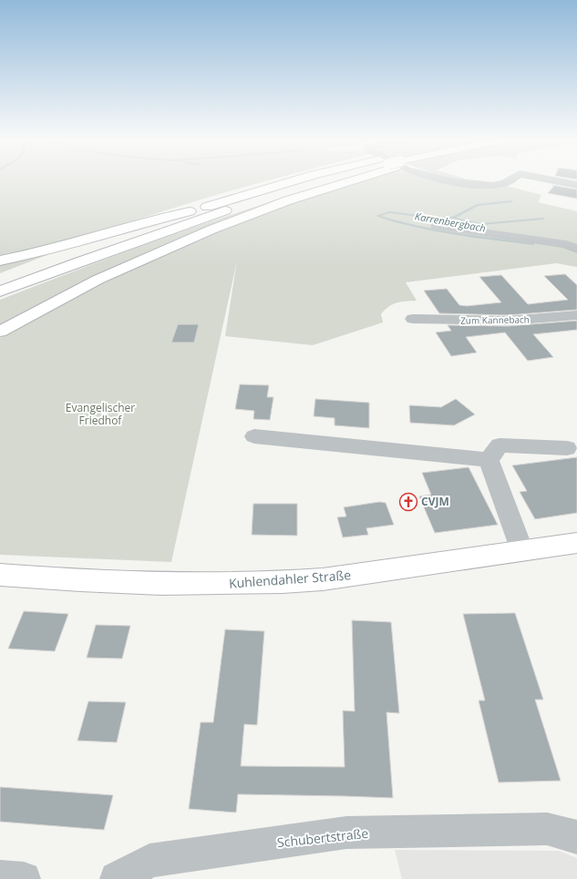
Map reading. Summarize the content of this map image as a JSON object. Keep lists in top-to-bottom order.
{
  "streets": {
    "main road": ["Kuhlendahler Straße"],
    "street": ["Zum Kannebach", "Schubertstraße"]
  },
  "water": ["Karrenbergbach"],
  "parks": ["Evangelischer Friedhof"],
  "places": {
    "church": ["CVJM"]
  }
}
